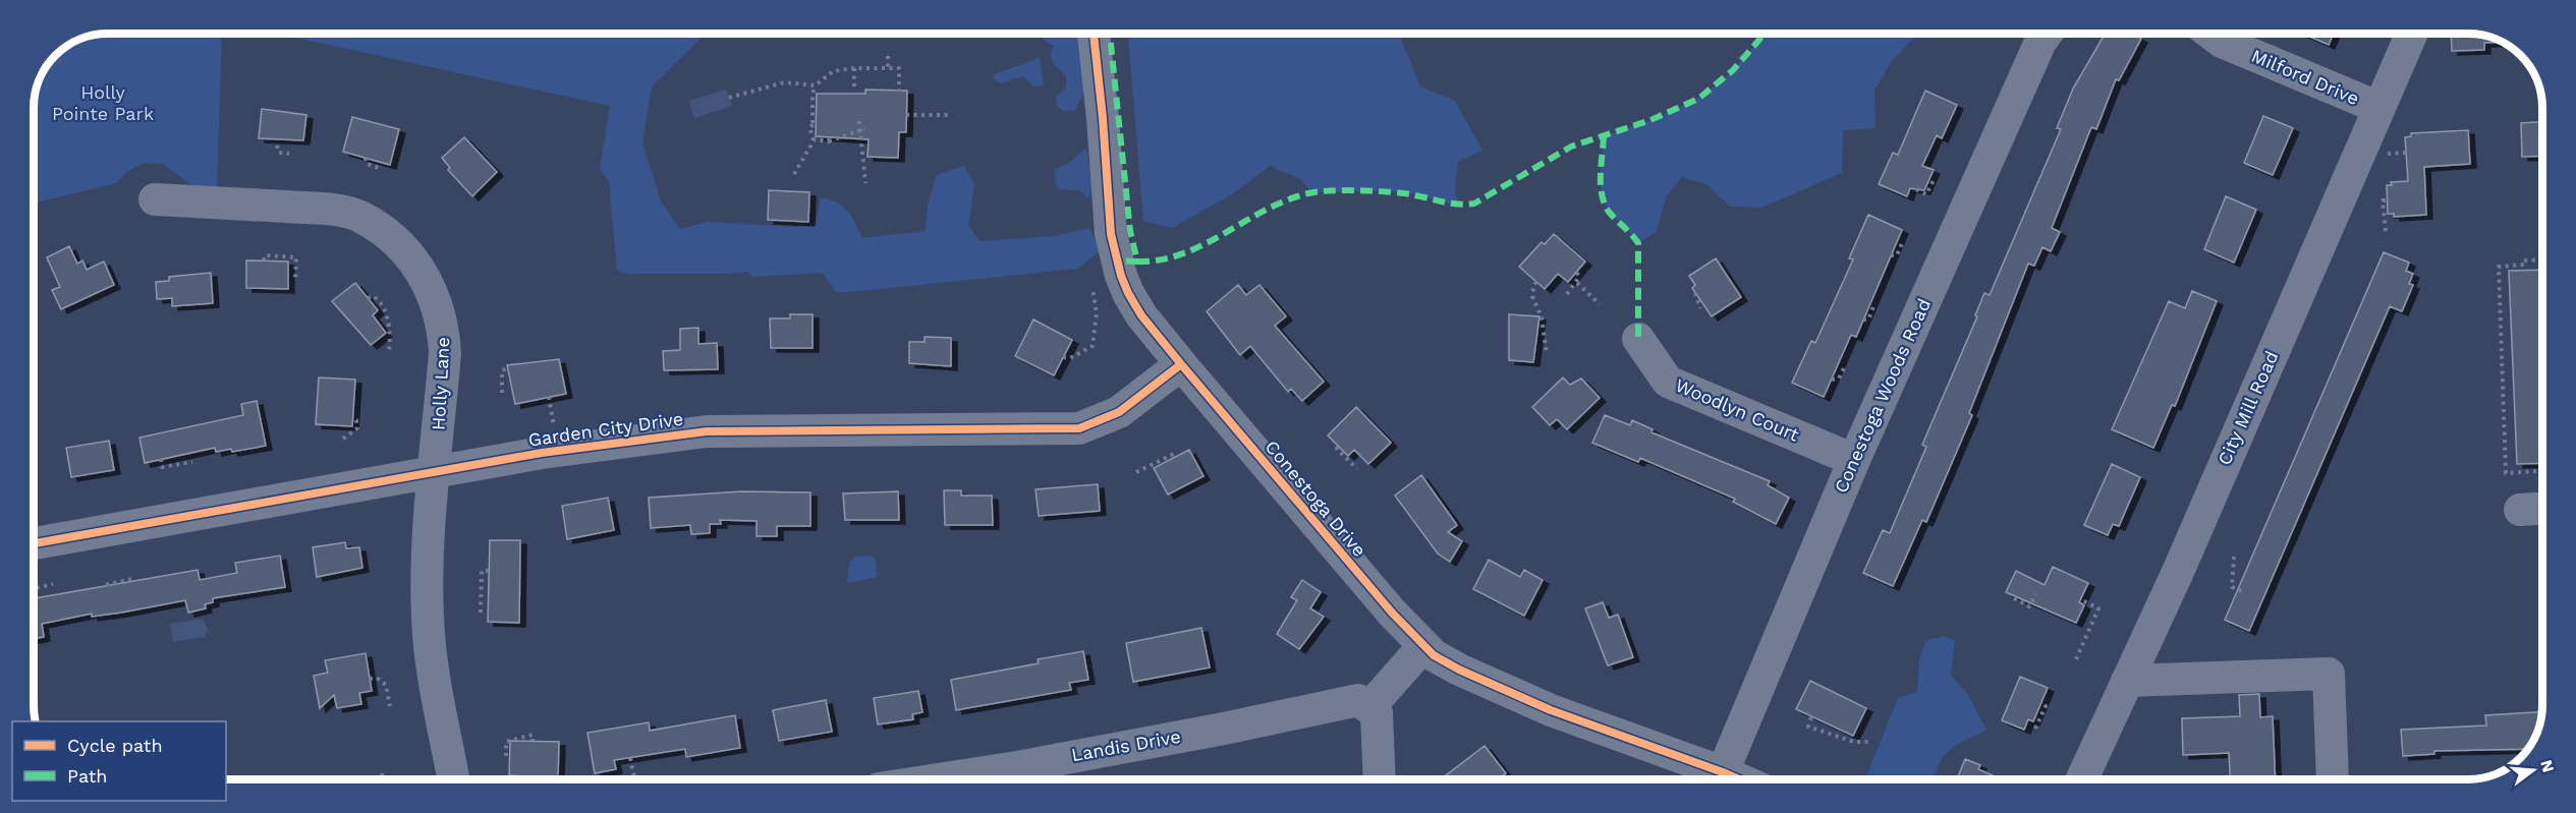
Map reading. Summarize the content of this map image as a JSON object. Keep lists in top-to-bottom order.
{
  "streets": {
    "street": [
      "Milford Drive",
      "Holly Lane",
      "Conestoga Woods Road",
      "City Mill Road",
      "Woodlyn Court",
      "Garden City Drive",
      "Conestoga Drive",
      "Landis Drive"
    ]
  },
  "crossings": [
    ["Milford Drive", "City Mill Road"],
    ["Holly Lane", "Garden City Drive"],
    ["Conestoga Woods Road", "Woodlyn Court"],
    ["Garden City Drive", "Conestoga Drive"]
  ],
  "parks": ["Holly Pointe Park"],
  "legend": ["Cycle path", "Path"],
  "north": "right"
}
